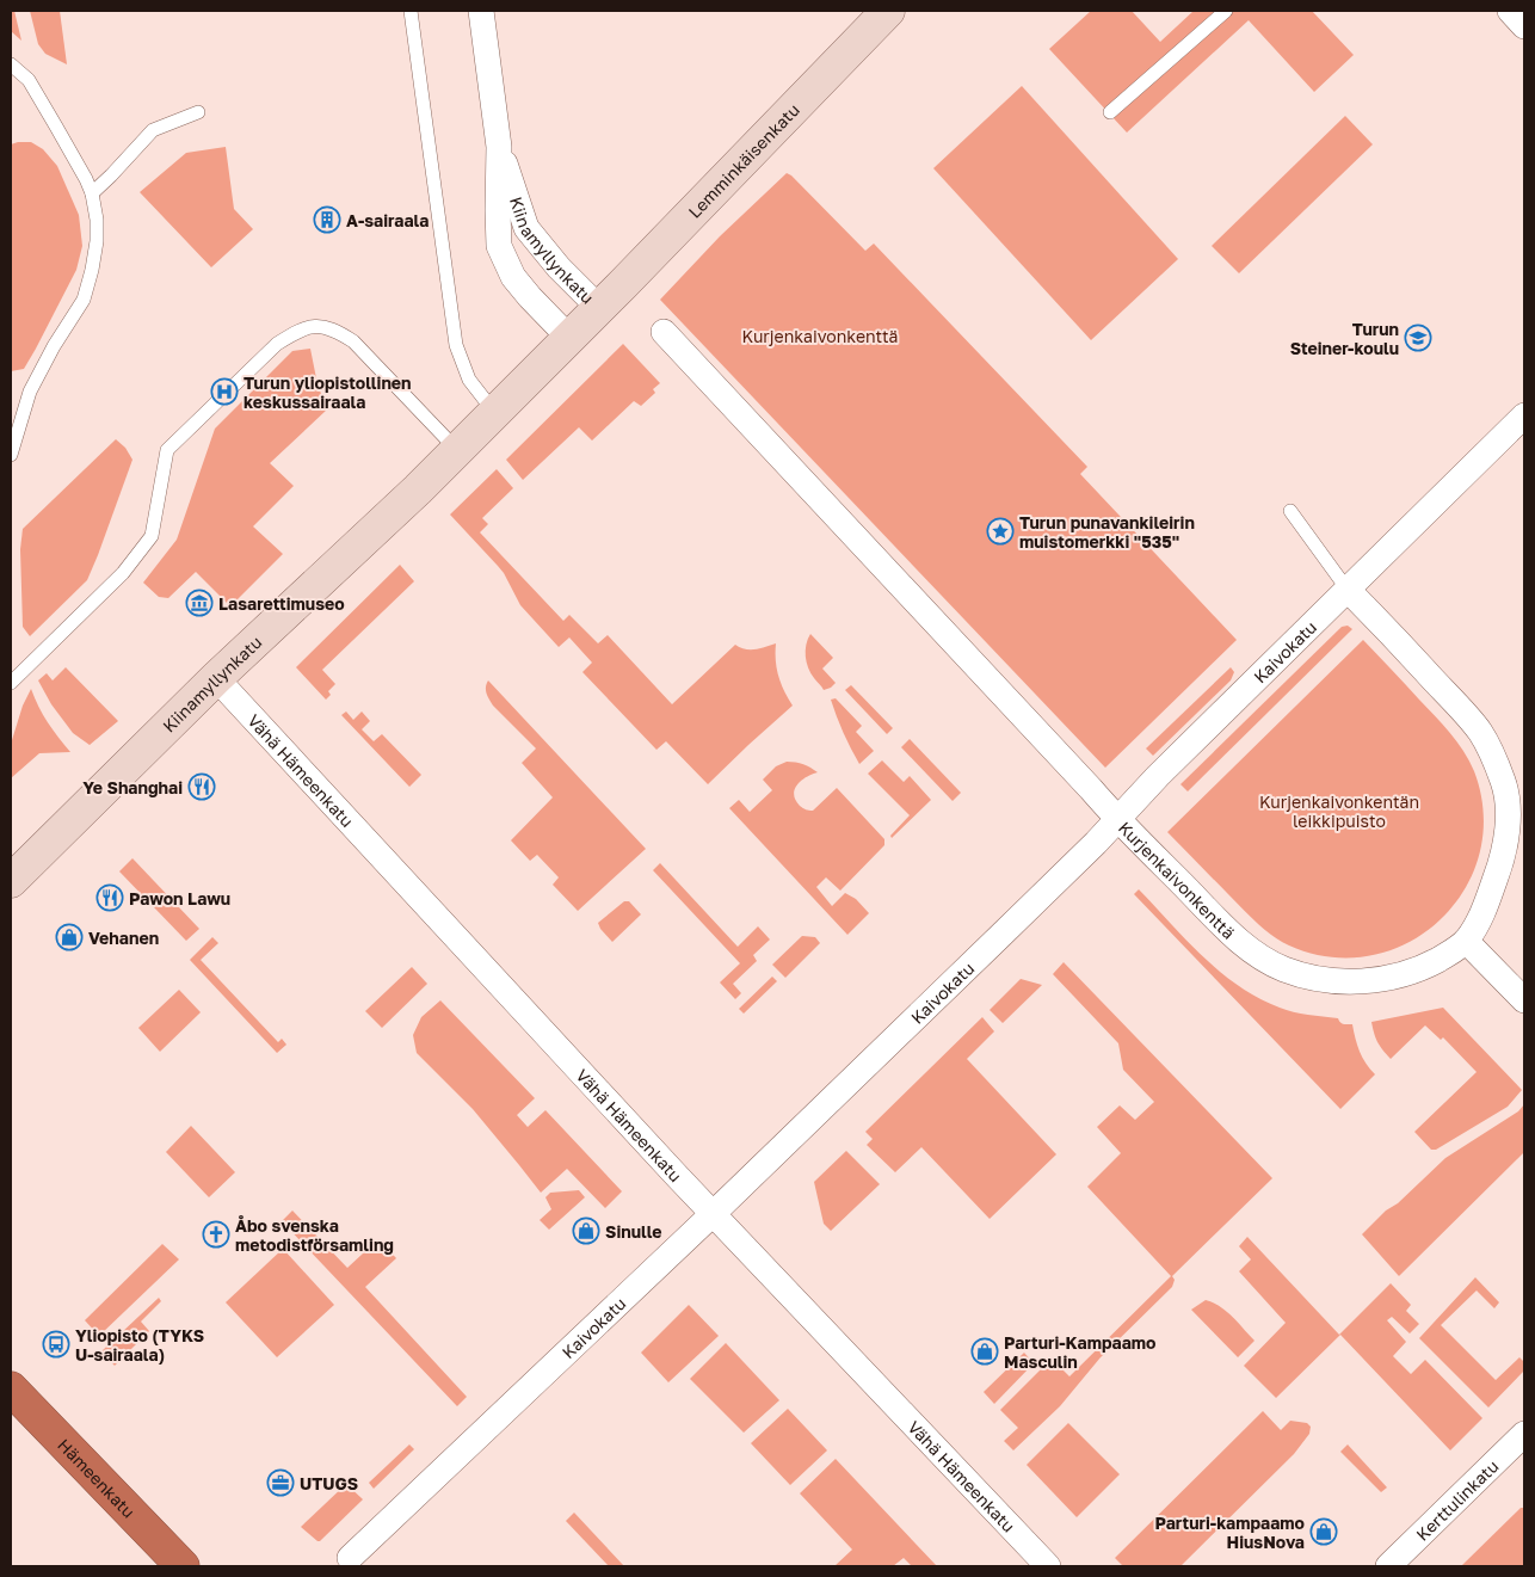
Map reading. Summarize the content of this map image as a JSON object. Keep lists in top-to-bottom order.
{
  "streets": {
    "highway": ["Hämeenkatu"],
    "street": [
      "Lemminkäisenkatu",
      "Kiinamyllynkatu",
      "Kaivokatu",
      "Vähä Hämeenkatu",
      "Kurjenkaivonkenttä",
      "Kerttulinkatu"
    ]
  },
  "crossings": [
    ["Lemminkäisenkatu", "Kiinamyllynkatu"],
    ["Kiinamyllynkatu", "Vähä Hämeenkatu"],
    ["Kaivokatu", "Vähä Hämeenkatu"],
    ["Kaivokatu", "Kurjenkaivonkenttä"]
  ],
  "parks": ["Kurjenkaivonkenttä", "Kurjenkaivonkentän leikkipuisto"],
  "places": {
    "building": ["A-sairaala"],
    "school or university": ["Turun Steiner-koulu"],
    "hospital": ["Turun yliopistollinen keskussairaala"],
    "place": ["Turun punavankileirin muistomerkki \"535\""],
    "museum": ["Lasarettimuseo"],
    "restaurant": ["Ye Shanghai", "Pawon Lawu"],
    "shop": [
      "Vehanen",
      "Sinulle",
      "Parturi-Kampaamo Masculin",
      "Parturi-kampaamo HiusNova"
    ],
    "church": ["Åbo svenska metodistförsamling"],
    "bus stop": ["Yliopisto (TYKS U-sairaala)"],
    "office": ["UTUGS"]
  }
}
